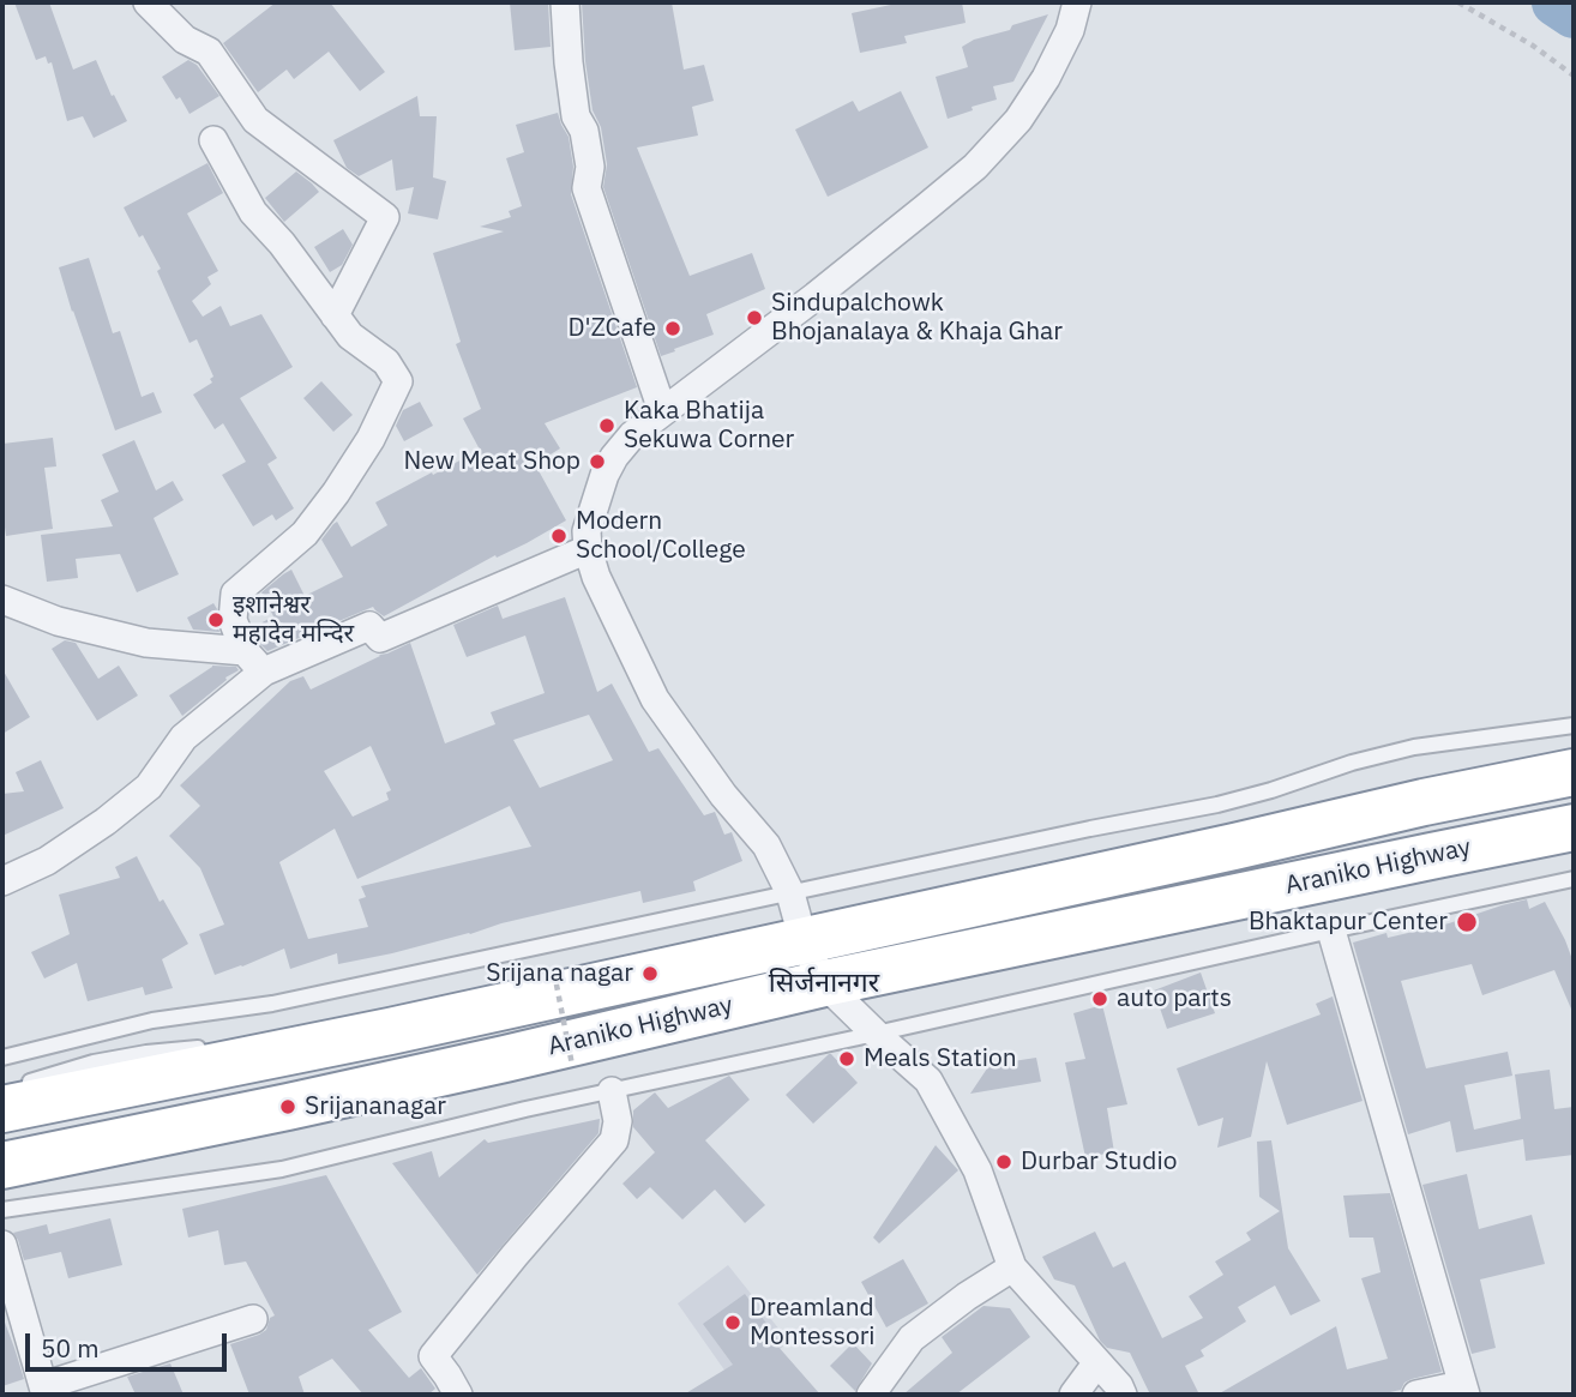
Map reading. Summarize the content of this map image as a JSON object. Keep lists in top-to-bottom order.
{
  "streets": {
    "highway": ["Araniko Highway"]
  },
  "districts": ["सिर्जनानगर"],
  "places": [
    "Sindupalchowk Bhojanalaya & Khaja Ghar",
    "D'ZCafe",
    "Kaka Bhatija Sekuwa Corner",
    "New Meat Shop",
    "Modern School/College",
    "इशानेश्वर महादेव मन्दिर",
    "Bhaktapur Center",
    "Srijana nagar",
    "auto parts",
    "Meals Station",
    "Srijananagar",
    "Durbar Studio",
    "Dreamland Montessori"
  ],
  "scale_bar": "50 m"
}
